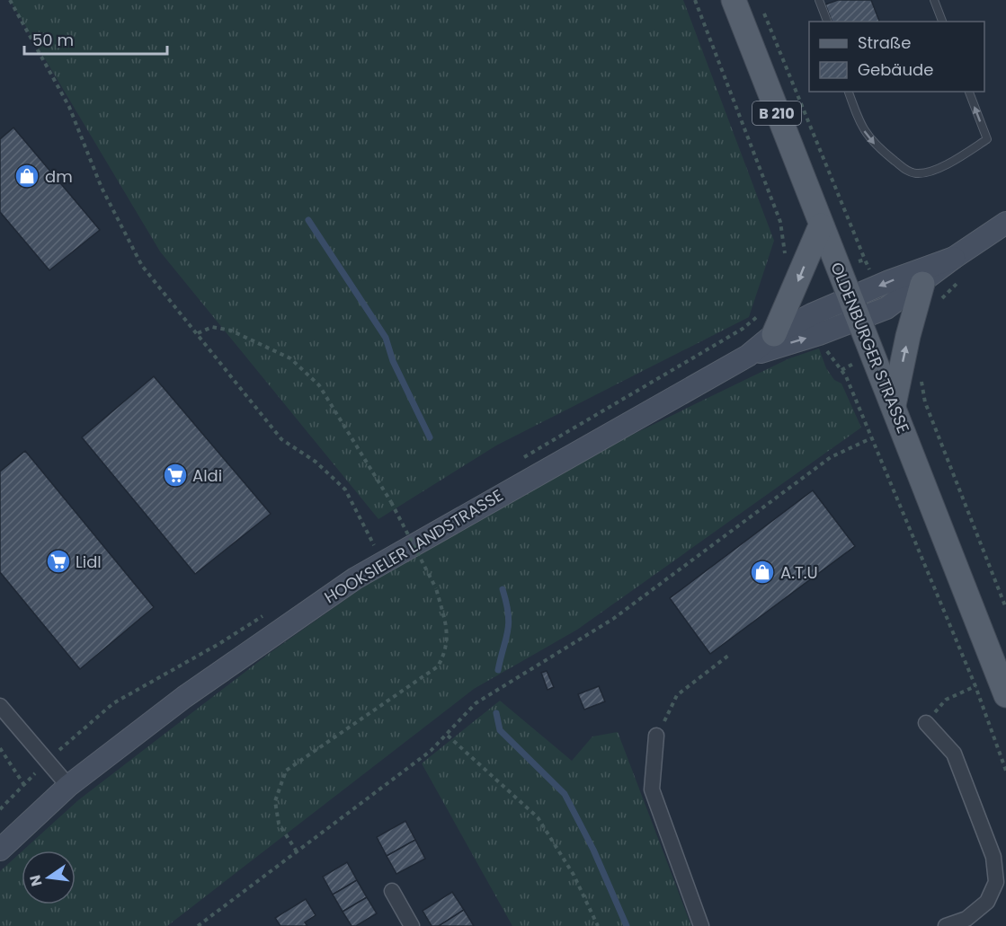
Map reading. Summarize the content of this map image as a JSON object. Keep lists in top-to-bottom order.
{
  "streets": {
    "main road": ["B 210", "OLDENBURGER STRASSE", "HOOKSIELER LANDSTRASSE"]
  },
  "crossings": [
    ["OLDENBURGER STRASSE", "HOOKSIELER LANDSTRASSE"]
  ],
  "places": {
    "shop": ["dm", "A.T.U"],
    "supermarket": ["Aldi", "Lidl"]
  },
  "legend": ["Straße", "Gebäude"],
  "scale_bar": "50 m",
  "north": "left"
}
